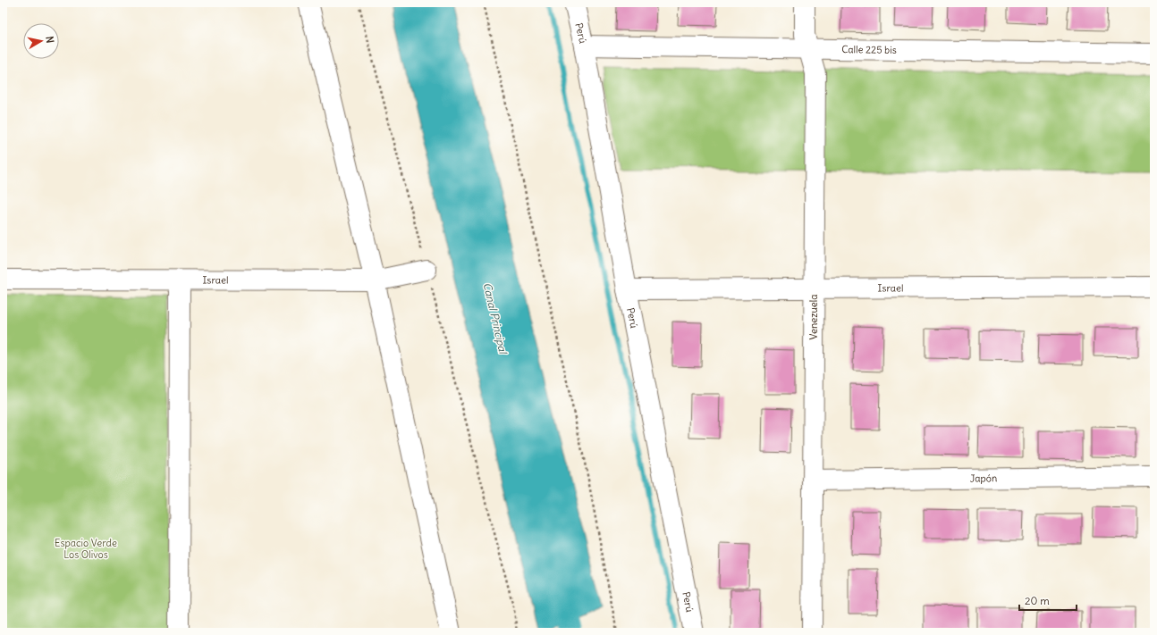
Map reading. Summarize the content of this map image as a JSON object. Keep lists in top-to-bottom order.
{
  "streets": {
    "street": [
      "Perú",
      "Calle 225 bis",
      "Israel",
      "Venezuela",
      "Japón"
    ]
  },
  "crossings": [
    ["Perú", "Calle 225 bis"],
    ["Perú", "Israel"],
    ["Calle 225 bis", "Venezuela"],
    ["Israel", "Venezuela"],
    ["Venezuela", "Japón"]
  ],
  "water": ["Canal Principal"],
  "parks": ["Espacio Verde Los Olivos"],
  "scale_bar": "20 m",
  "north": "right"
}
